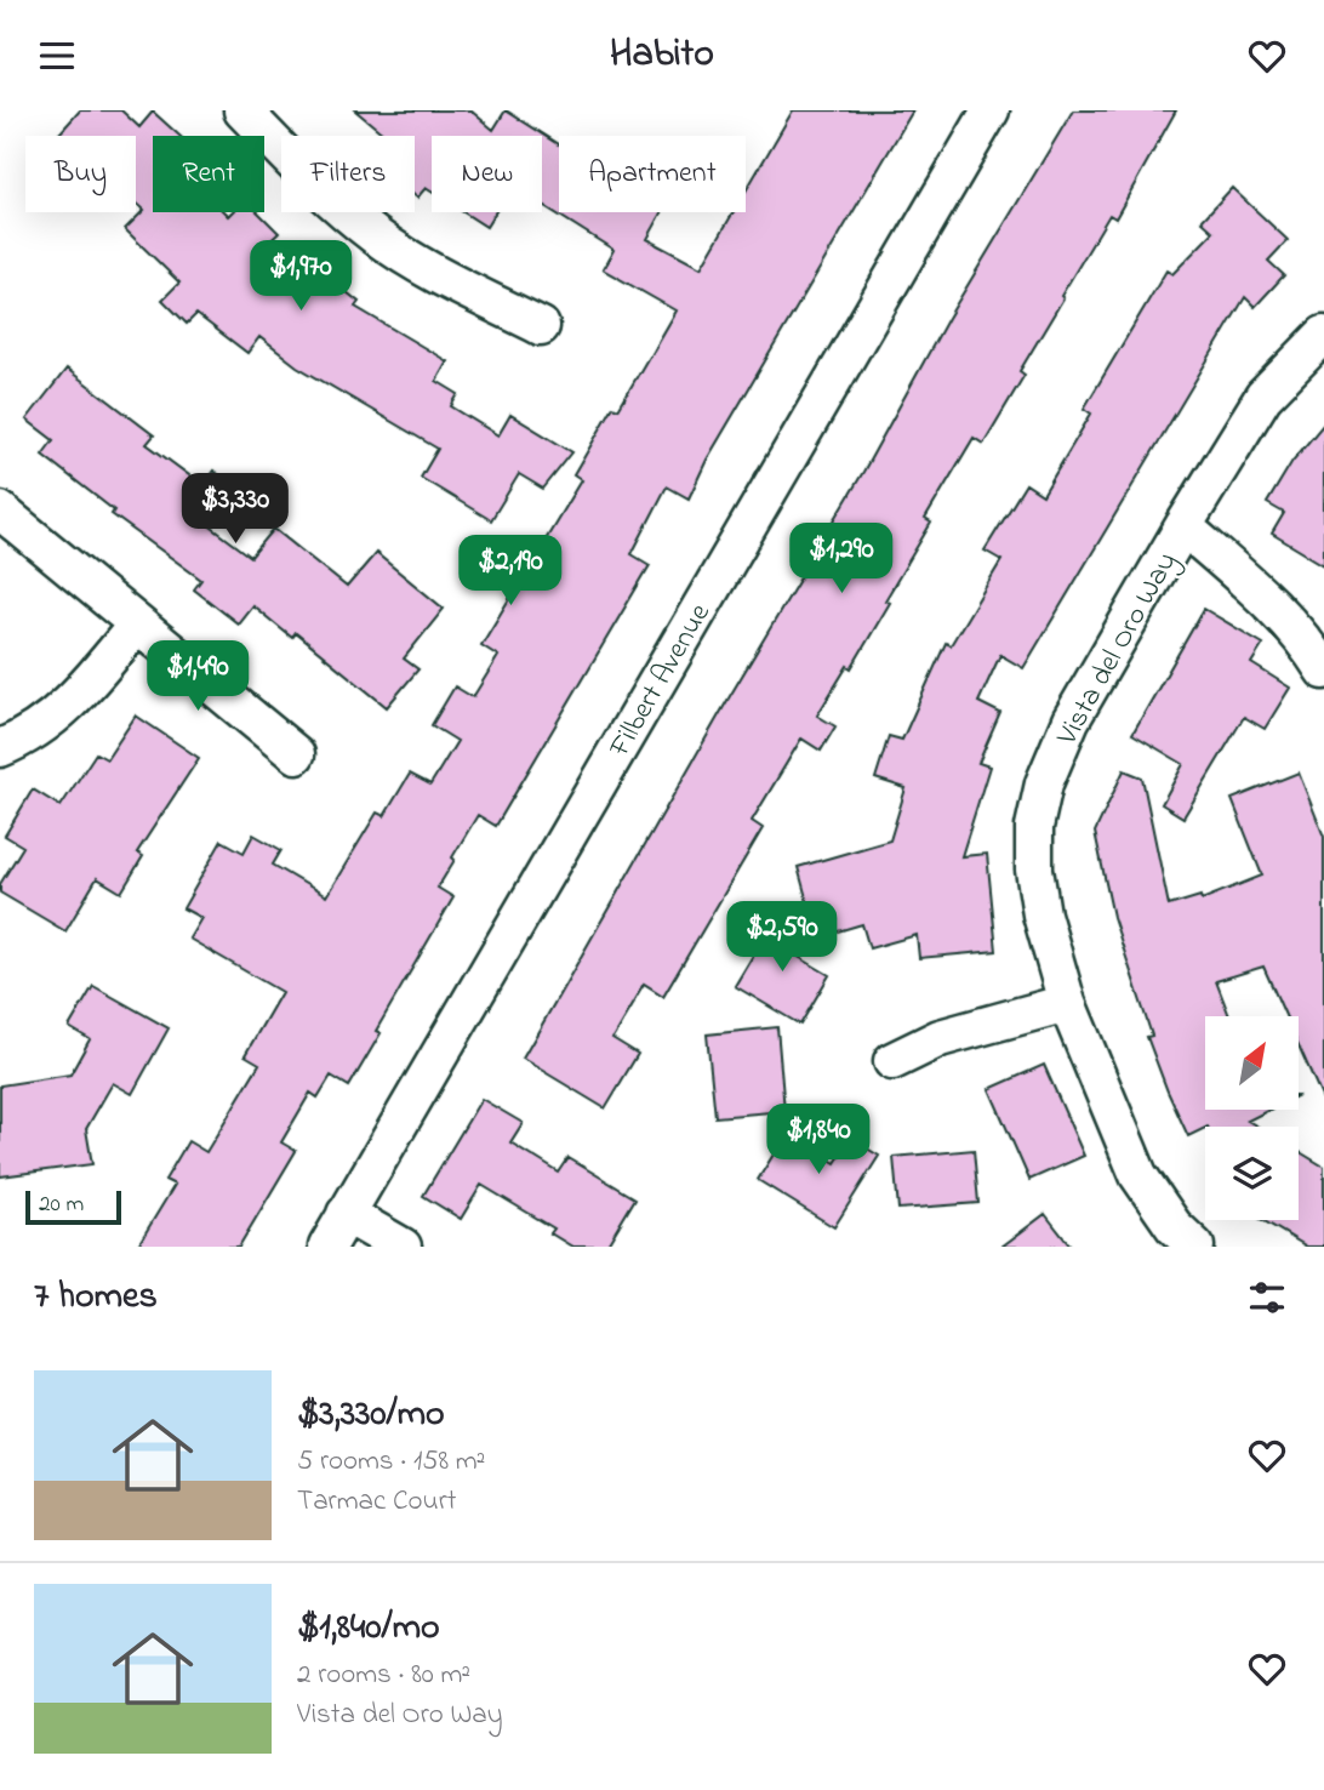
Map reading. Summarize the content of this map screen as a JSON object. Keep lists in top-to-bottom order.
{
  "streets": {
    "street": ["Vista del Oro Way", "Filbert Avenue"]
  },
  "scale_bar": "20 m",
  "north": "top right",
  "page": {
    "header": "Habito",
    "chip": [
      "Buy",
      "Rent",
      "Filters",
      "New",
      "Apartment"
    ],
    "price": [
      "$1,970",
      "$3,330",
      "$1,290",
      "$2,190",
      "$1,490",
      "$2,590",
      "$1,840"
    ],
    "scale": "20 m",
    "heading": "7 homes",
    "list": [
      {
        "name": "$3,330/mo",
        "note": "5 rooms · 158 m² · Tarmac Court"
      },
      {
        "name": "$1,840/mo",
        "note": "2 rooms · 80 m² · Vista del Oro Way"
      }
    ]
  }
}
